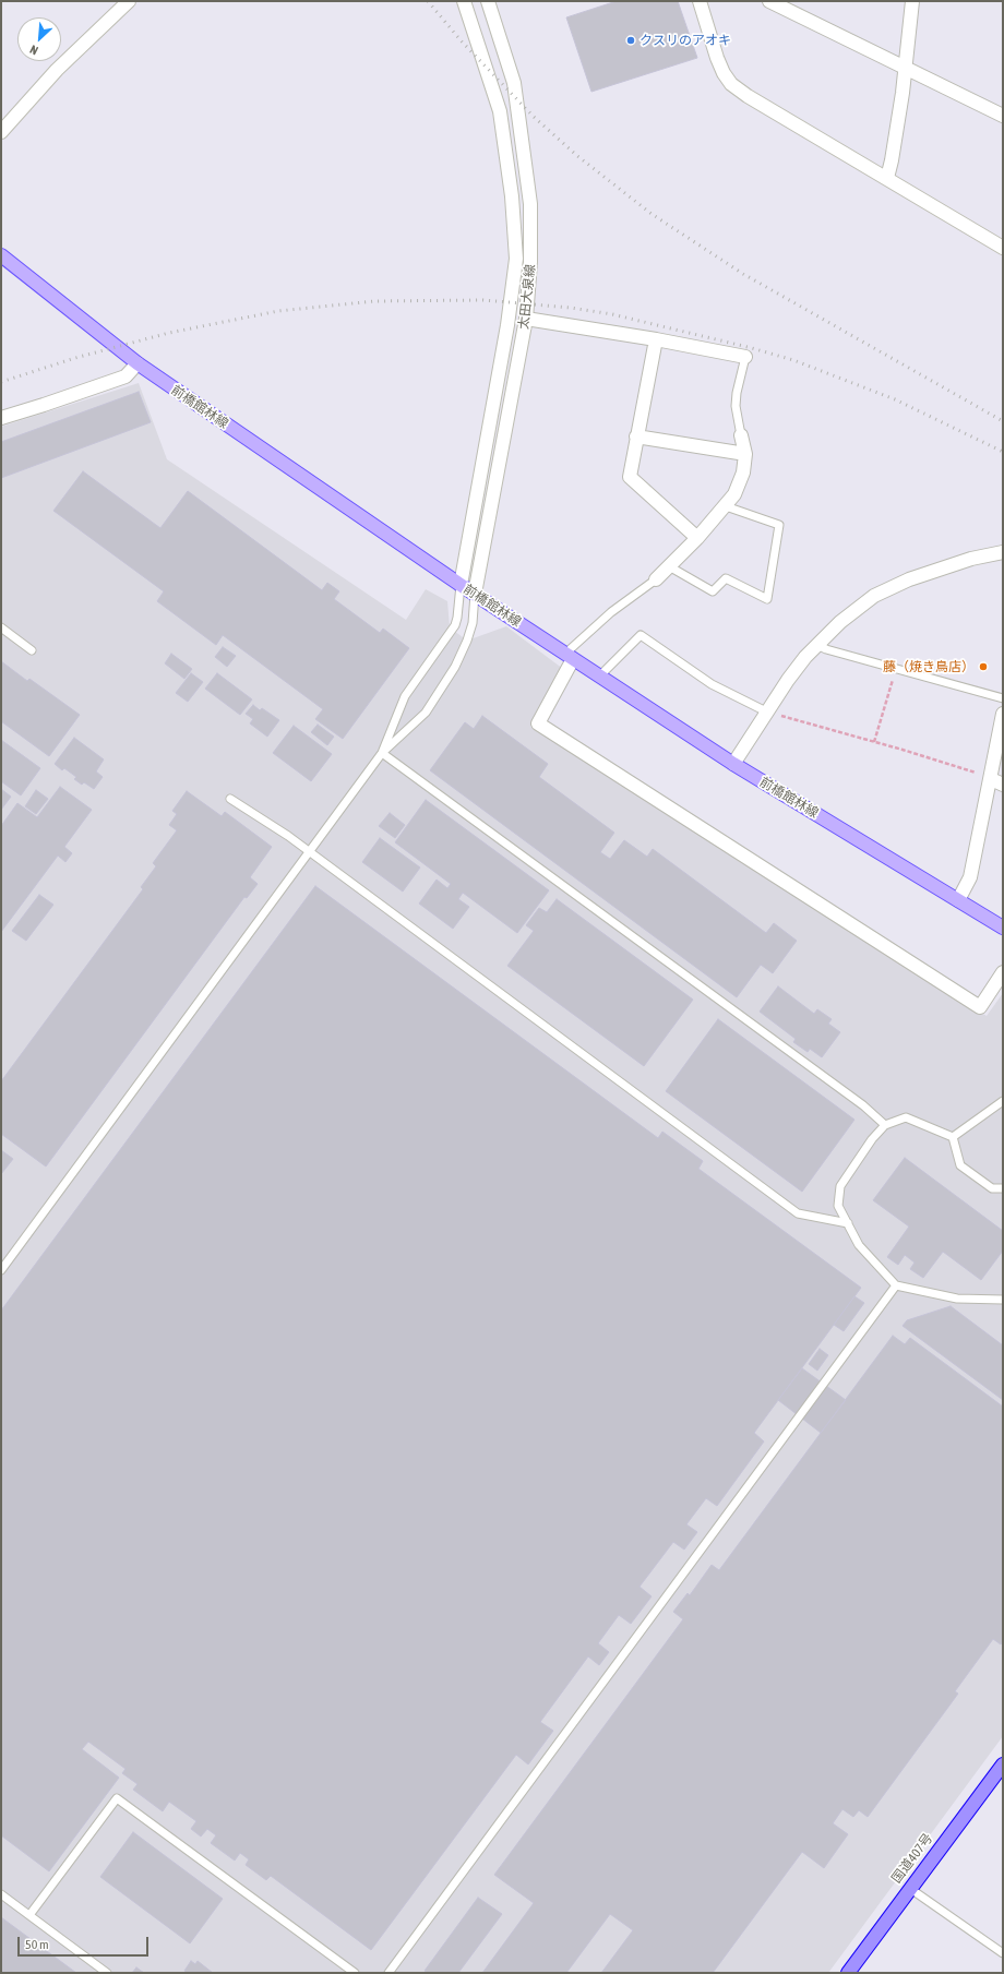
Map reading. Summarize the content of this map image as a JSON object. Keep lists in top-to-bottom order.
{
  "streets": {
    "highway": ["国道407号"],
    "main road": ["前橋館林線"],
    "street": ["太田大泉線"]
  },
  "crossings": [
    ["太田大泉線", "前橋館林線"]
  ],
  "places": ["クスリのアオキ", "藤（焼き鳥店）"],
  "scale_bar": "50 m",
  "north": "bottom left"
}
